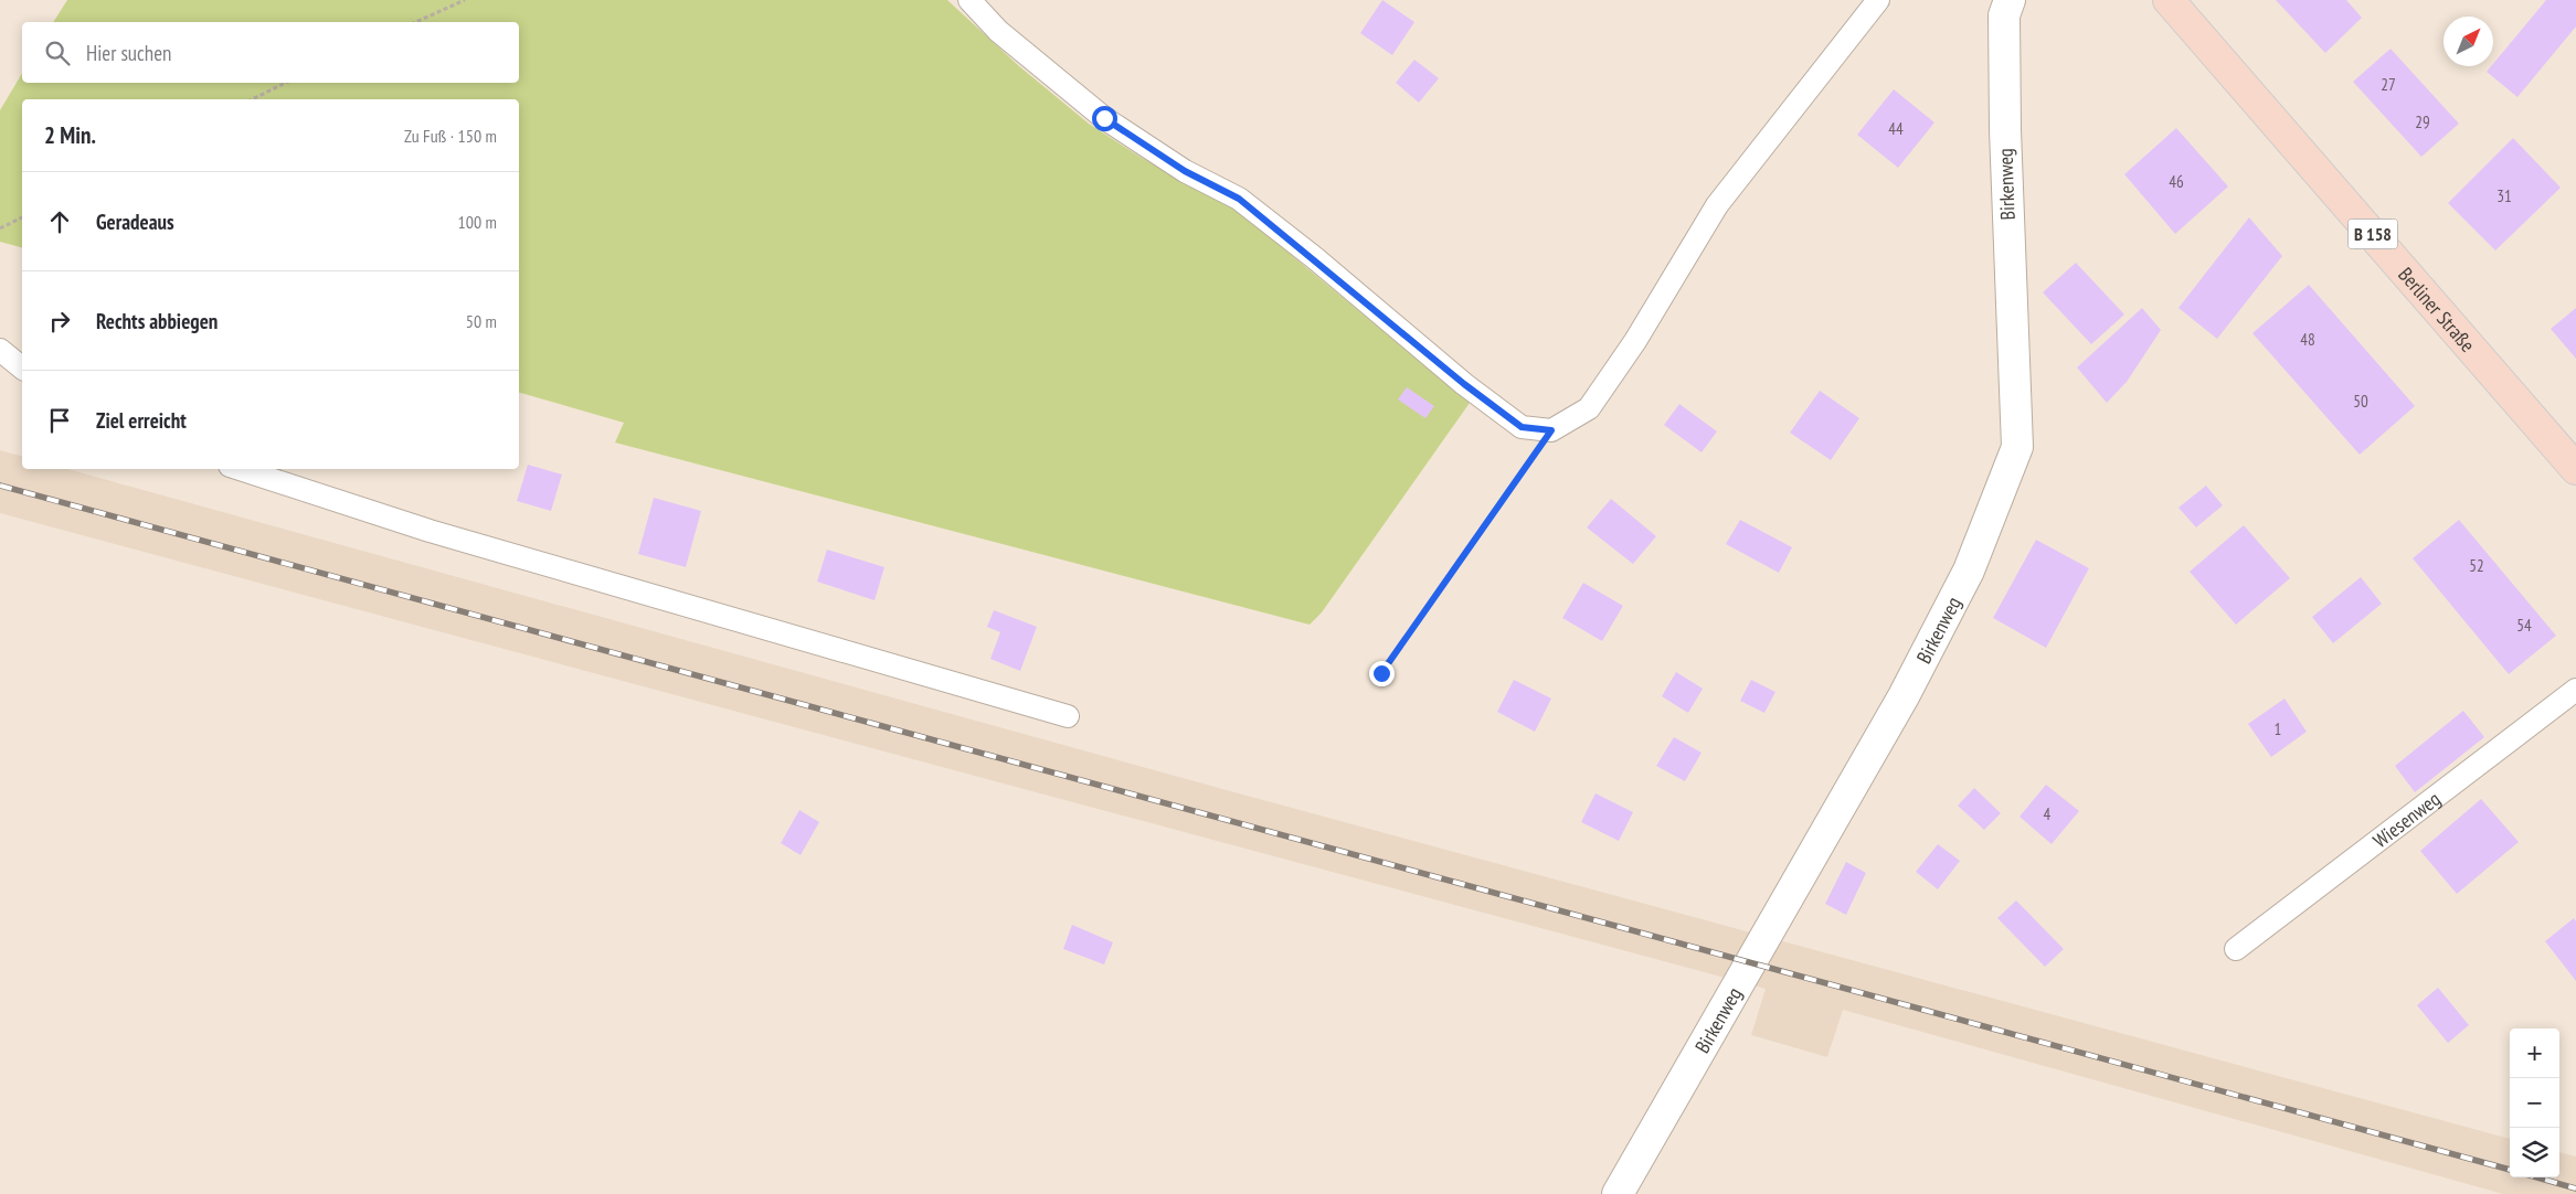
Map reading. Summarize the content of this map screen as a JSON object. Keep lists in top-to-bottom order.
{
  "streets": {
    "main road": ["B 158", "Berliner Straße"],
    "street": ["Birkenweg"],
    "lane": ["Wiesenweg"]
  },
  "house_numbers": [
    "27",
    "29",
    "44",
    "46",
    "31",
    "48",
    "50",
    "52",
    "54",
    "1",
    "4"
  ],
  "north": "top right",
  "page": {
    "search": "Hier suchen",
    "heading": ["2 Min.", "Zu Fuß · 150 m"],
    "list": [
      ["Geradeaus", "100 m"],
      ["Rechts abbiegen", "50 m"],
      "Ziel erreicht"
    ],
    "map_buttons": ["+", "−"]
  }
}
